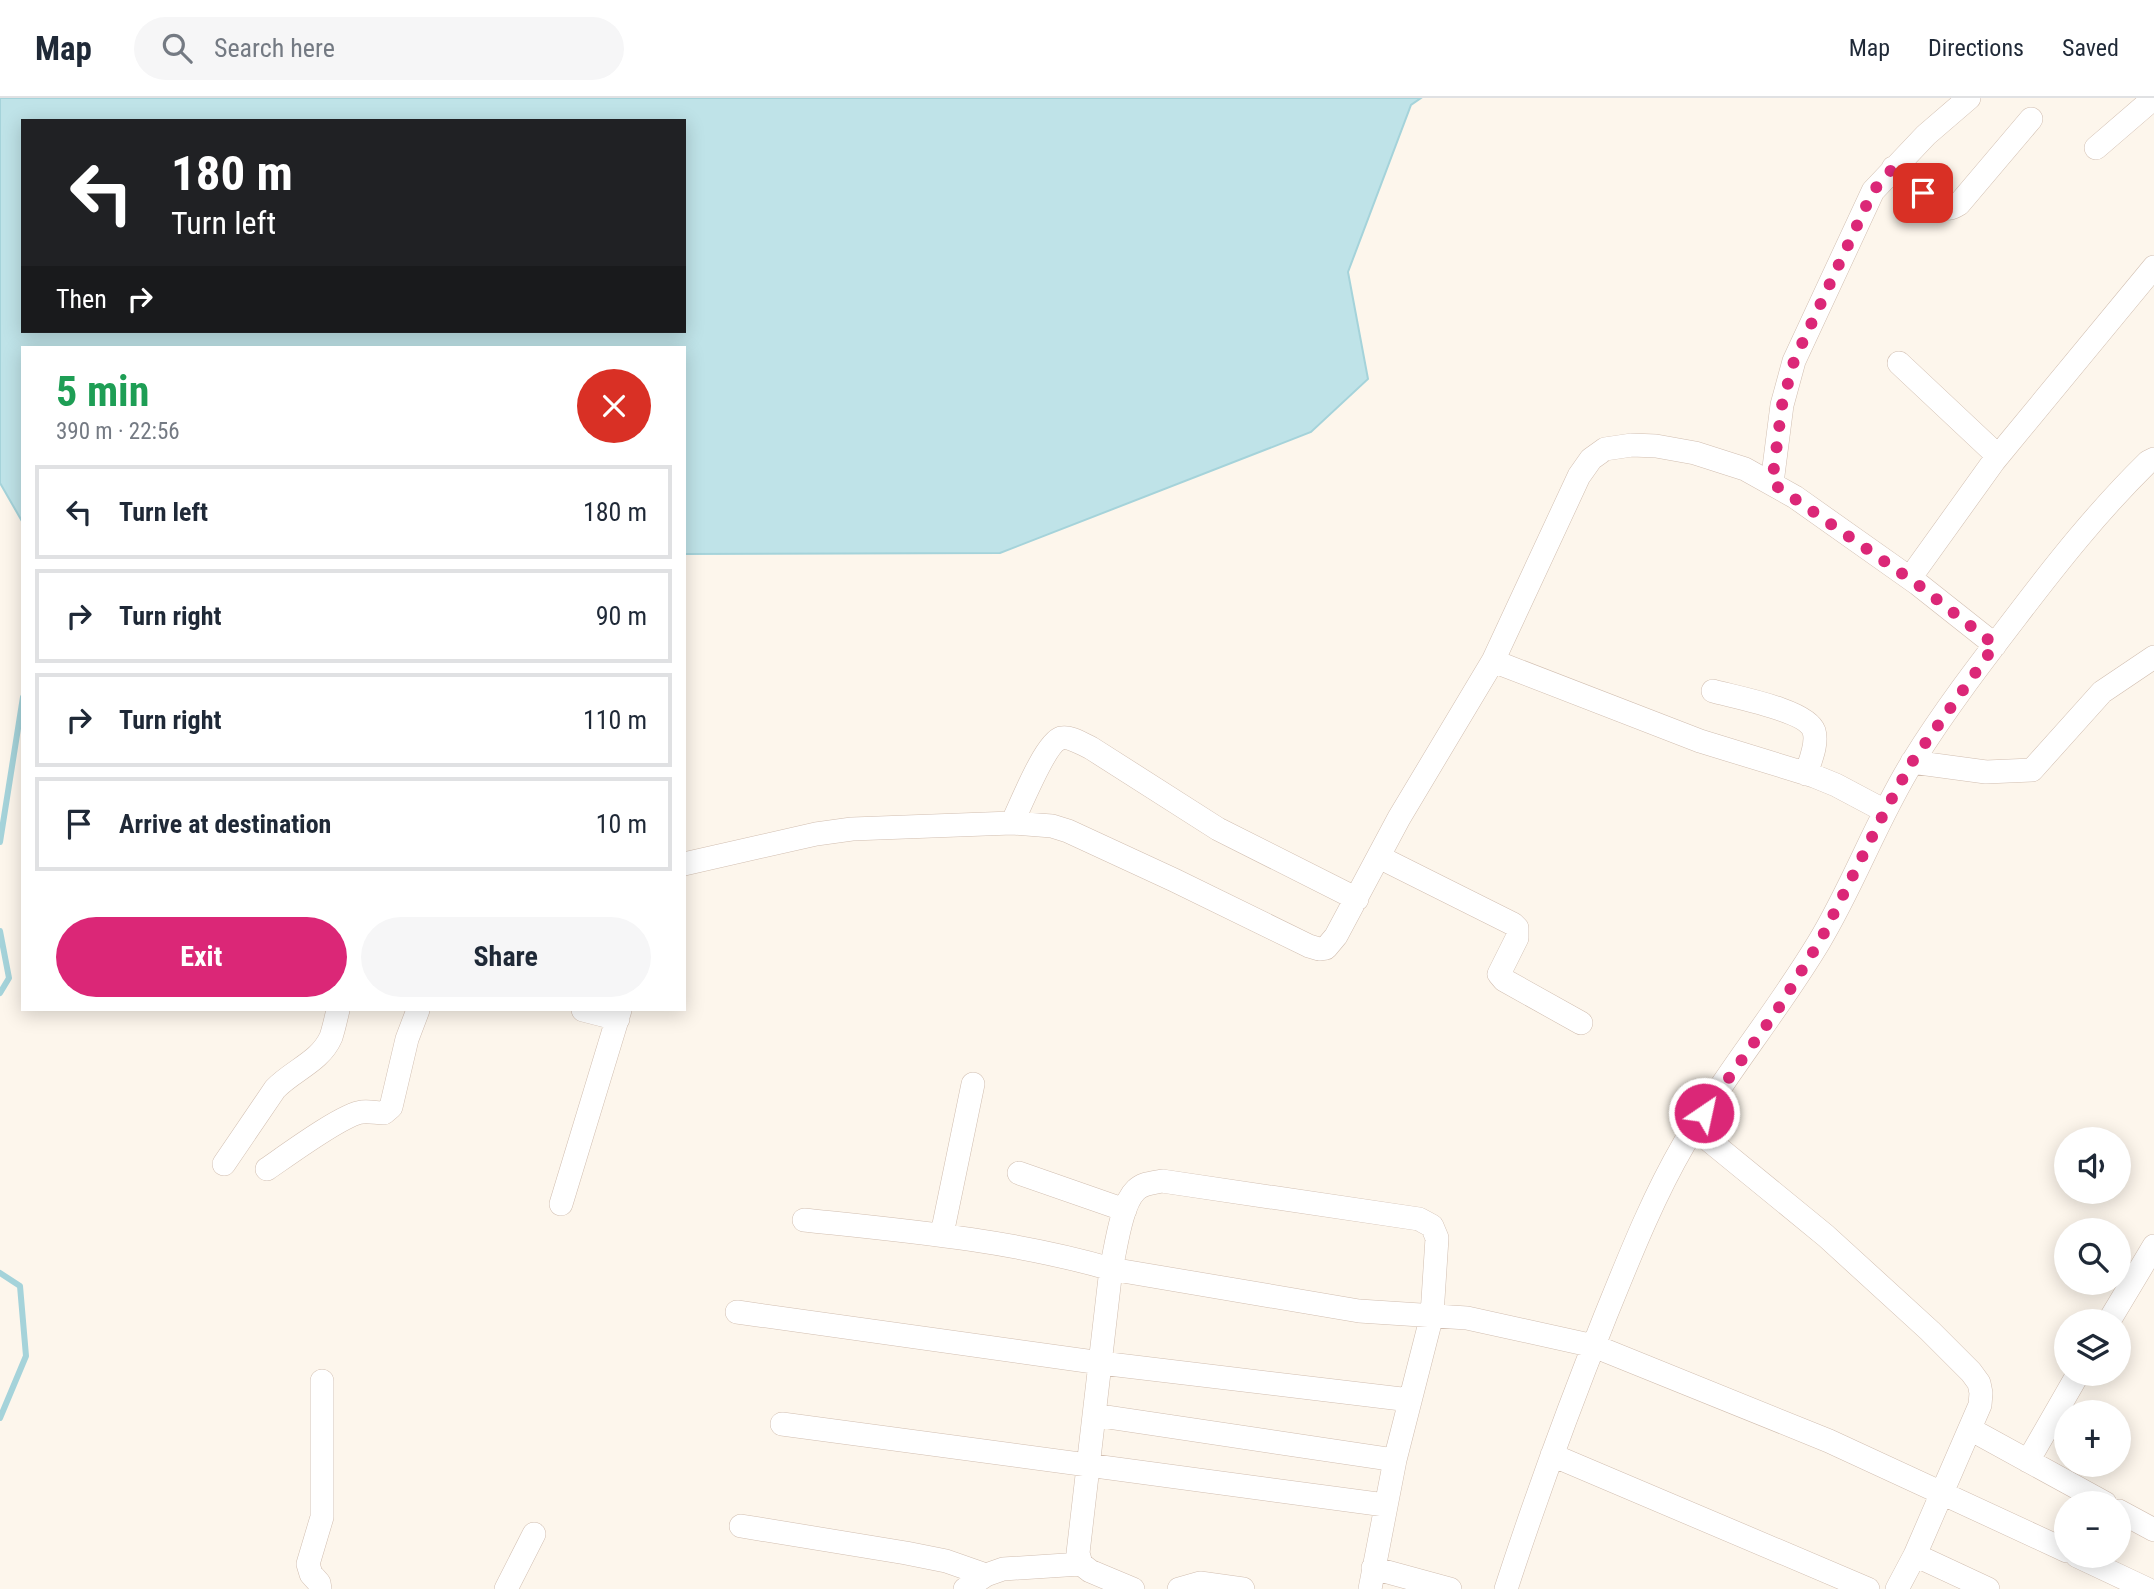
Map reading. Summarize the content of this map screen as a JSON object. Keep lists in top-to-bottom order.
{
  "page": {
    "header": "Map",
    "search": "Search here",
    "nav": ["Map", "Directions", "Saved"],
    "turn": ["180 m", "Turn left"],
    "then": "Then",
    "heading": ["5 min", "390 m · 22:56"],
    "list": [
      {
        "name": "Turn left",
        "value": "180 m"
      },
      {
        "name": "Turn right",
        "value": "90 m"
      },
      {
        "name": "Turn right",
        "value": "110 m"
      },
      {
        "name": "Arrive at destination",
        "value": "10 m"
      }
    ],
    "buttons": ["Exit", "Share"],
    "map_buttons": ["+", "−"]
  }
}
